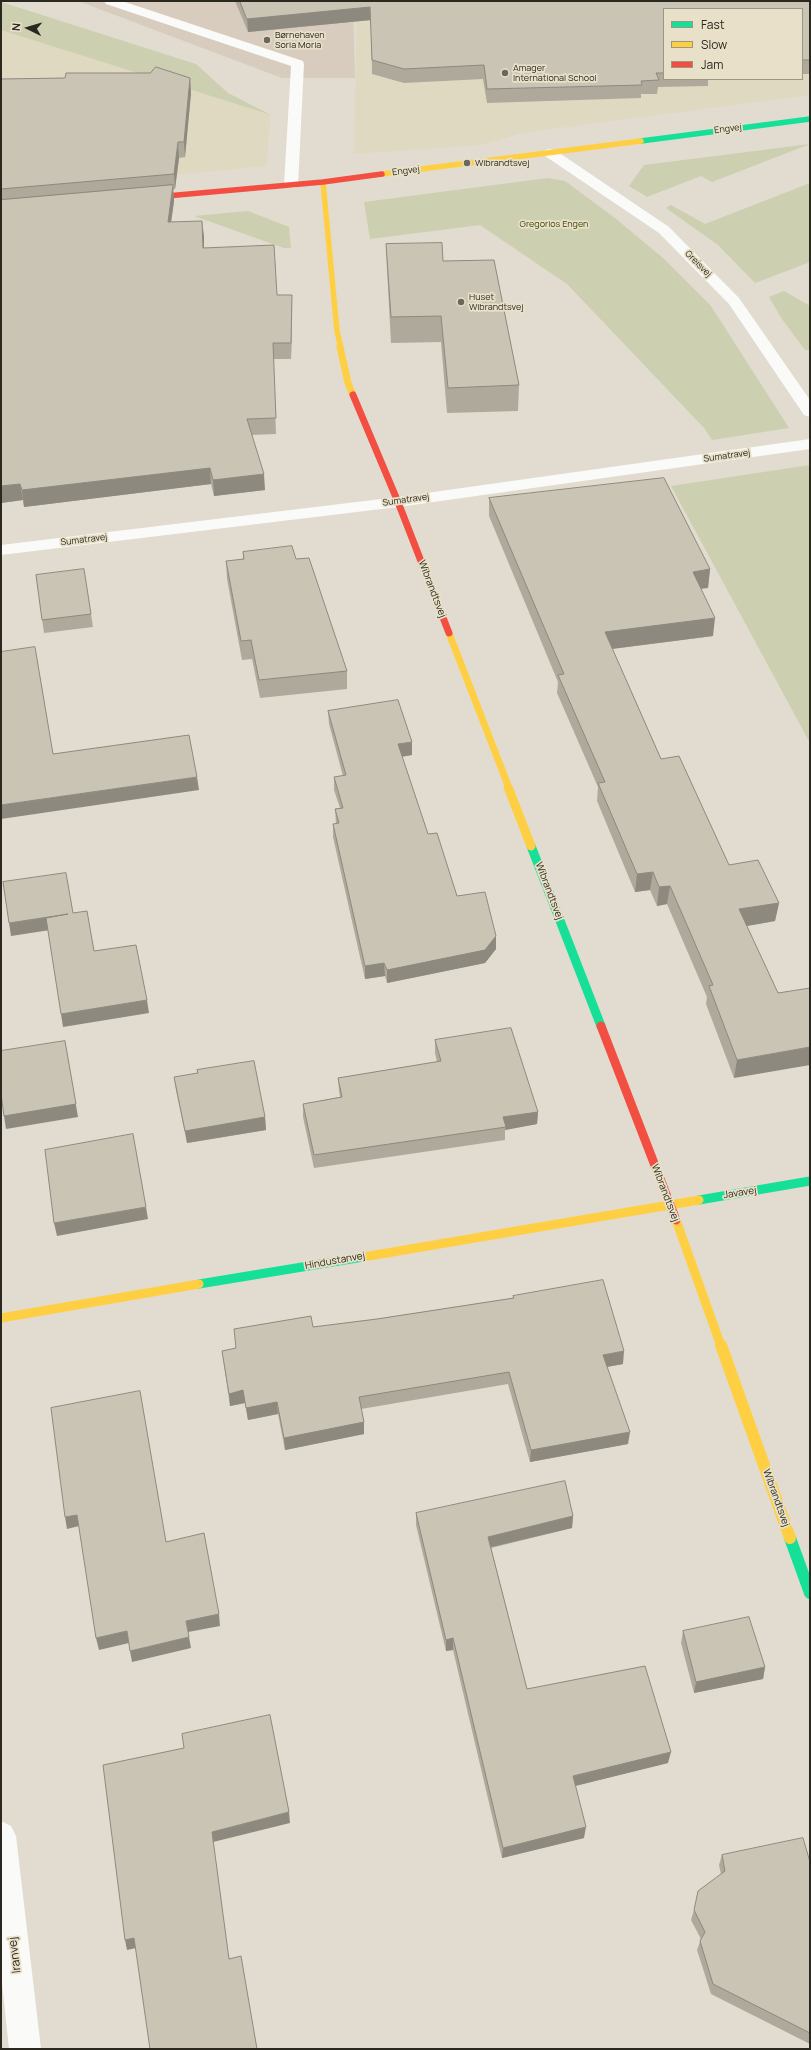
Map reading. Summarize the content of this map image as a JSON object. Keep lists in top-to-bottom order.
{
  "streets": {
    "street": [
      "Engvej",
      "Greisvej",
      "Sumatravej",
      "Wibrandtsvej",
      "Javavej",
      "Hindustanvej",
      "Iranvej"
    ]
  },
  "crossings": [
    ["Engvej", "Greisvej"],
    ["Engvej", "Wibrandtsvej"],
    ["Sumatravej", "Wibrandtsvej"],
    ["Wibrandtsvej", "Javavej"],
    ["Wibrandtsvej", "Hindustanvej"],
    ["Javavej", "Hindustanvej"]
  ],
  "parks": ["Gregorios Engen"],
  "places": [
    "Børnehaven Soria Moria",
    "Amager International School",
    "Wibrandtsvej",
    "Huset Wibrandtsvej"
  ],
  "legend": ["Fast", "Slow", "Jam"],
  "north": "left"
}
